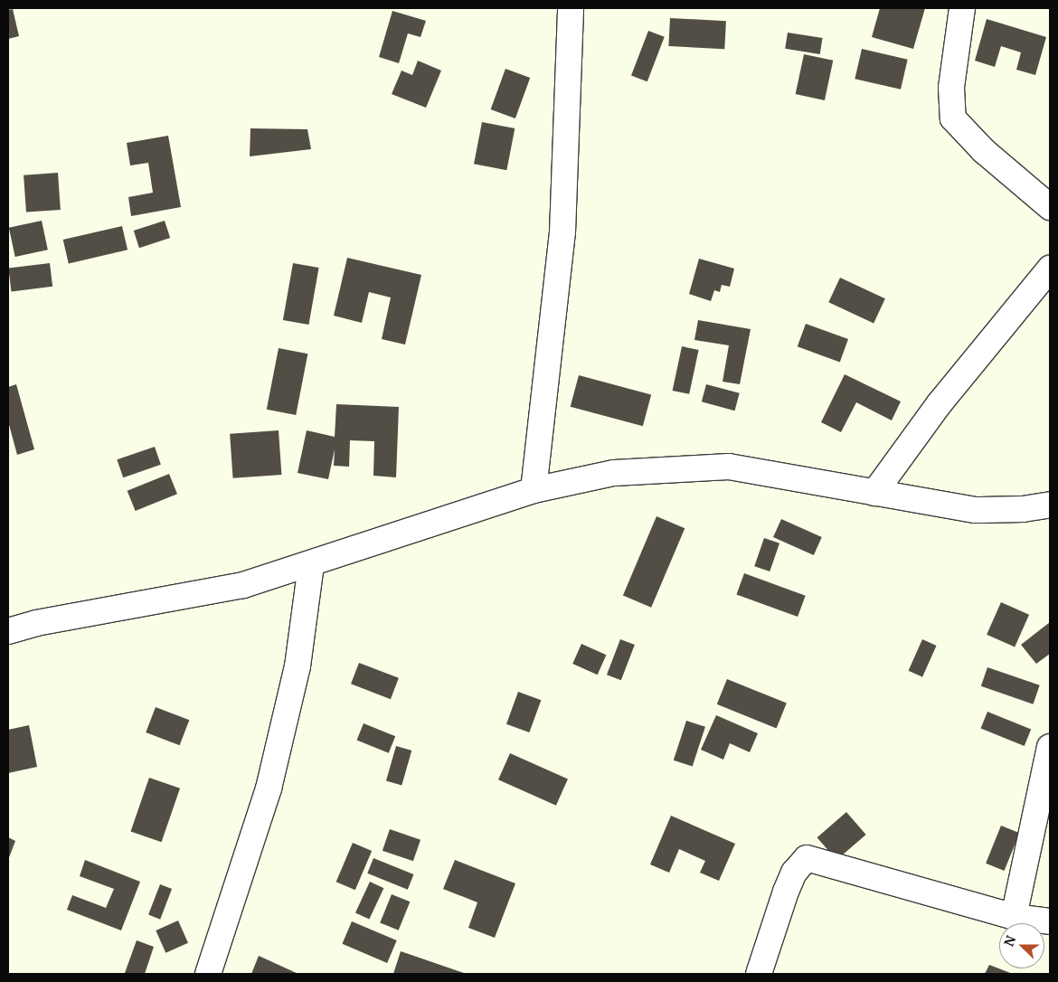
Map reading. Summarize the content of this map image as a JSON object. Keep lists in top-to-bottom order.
{
  "north": "left"
}
